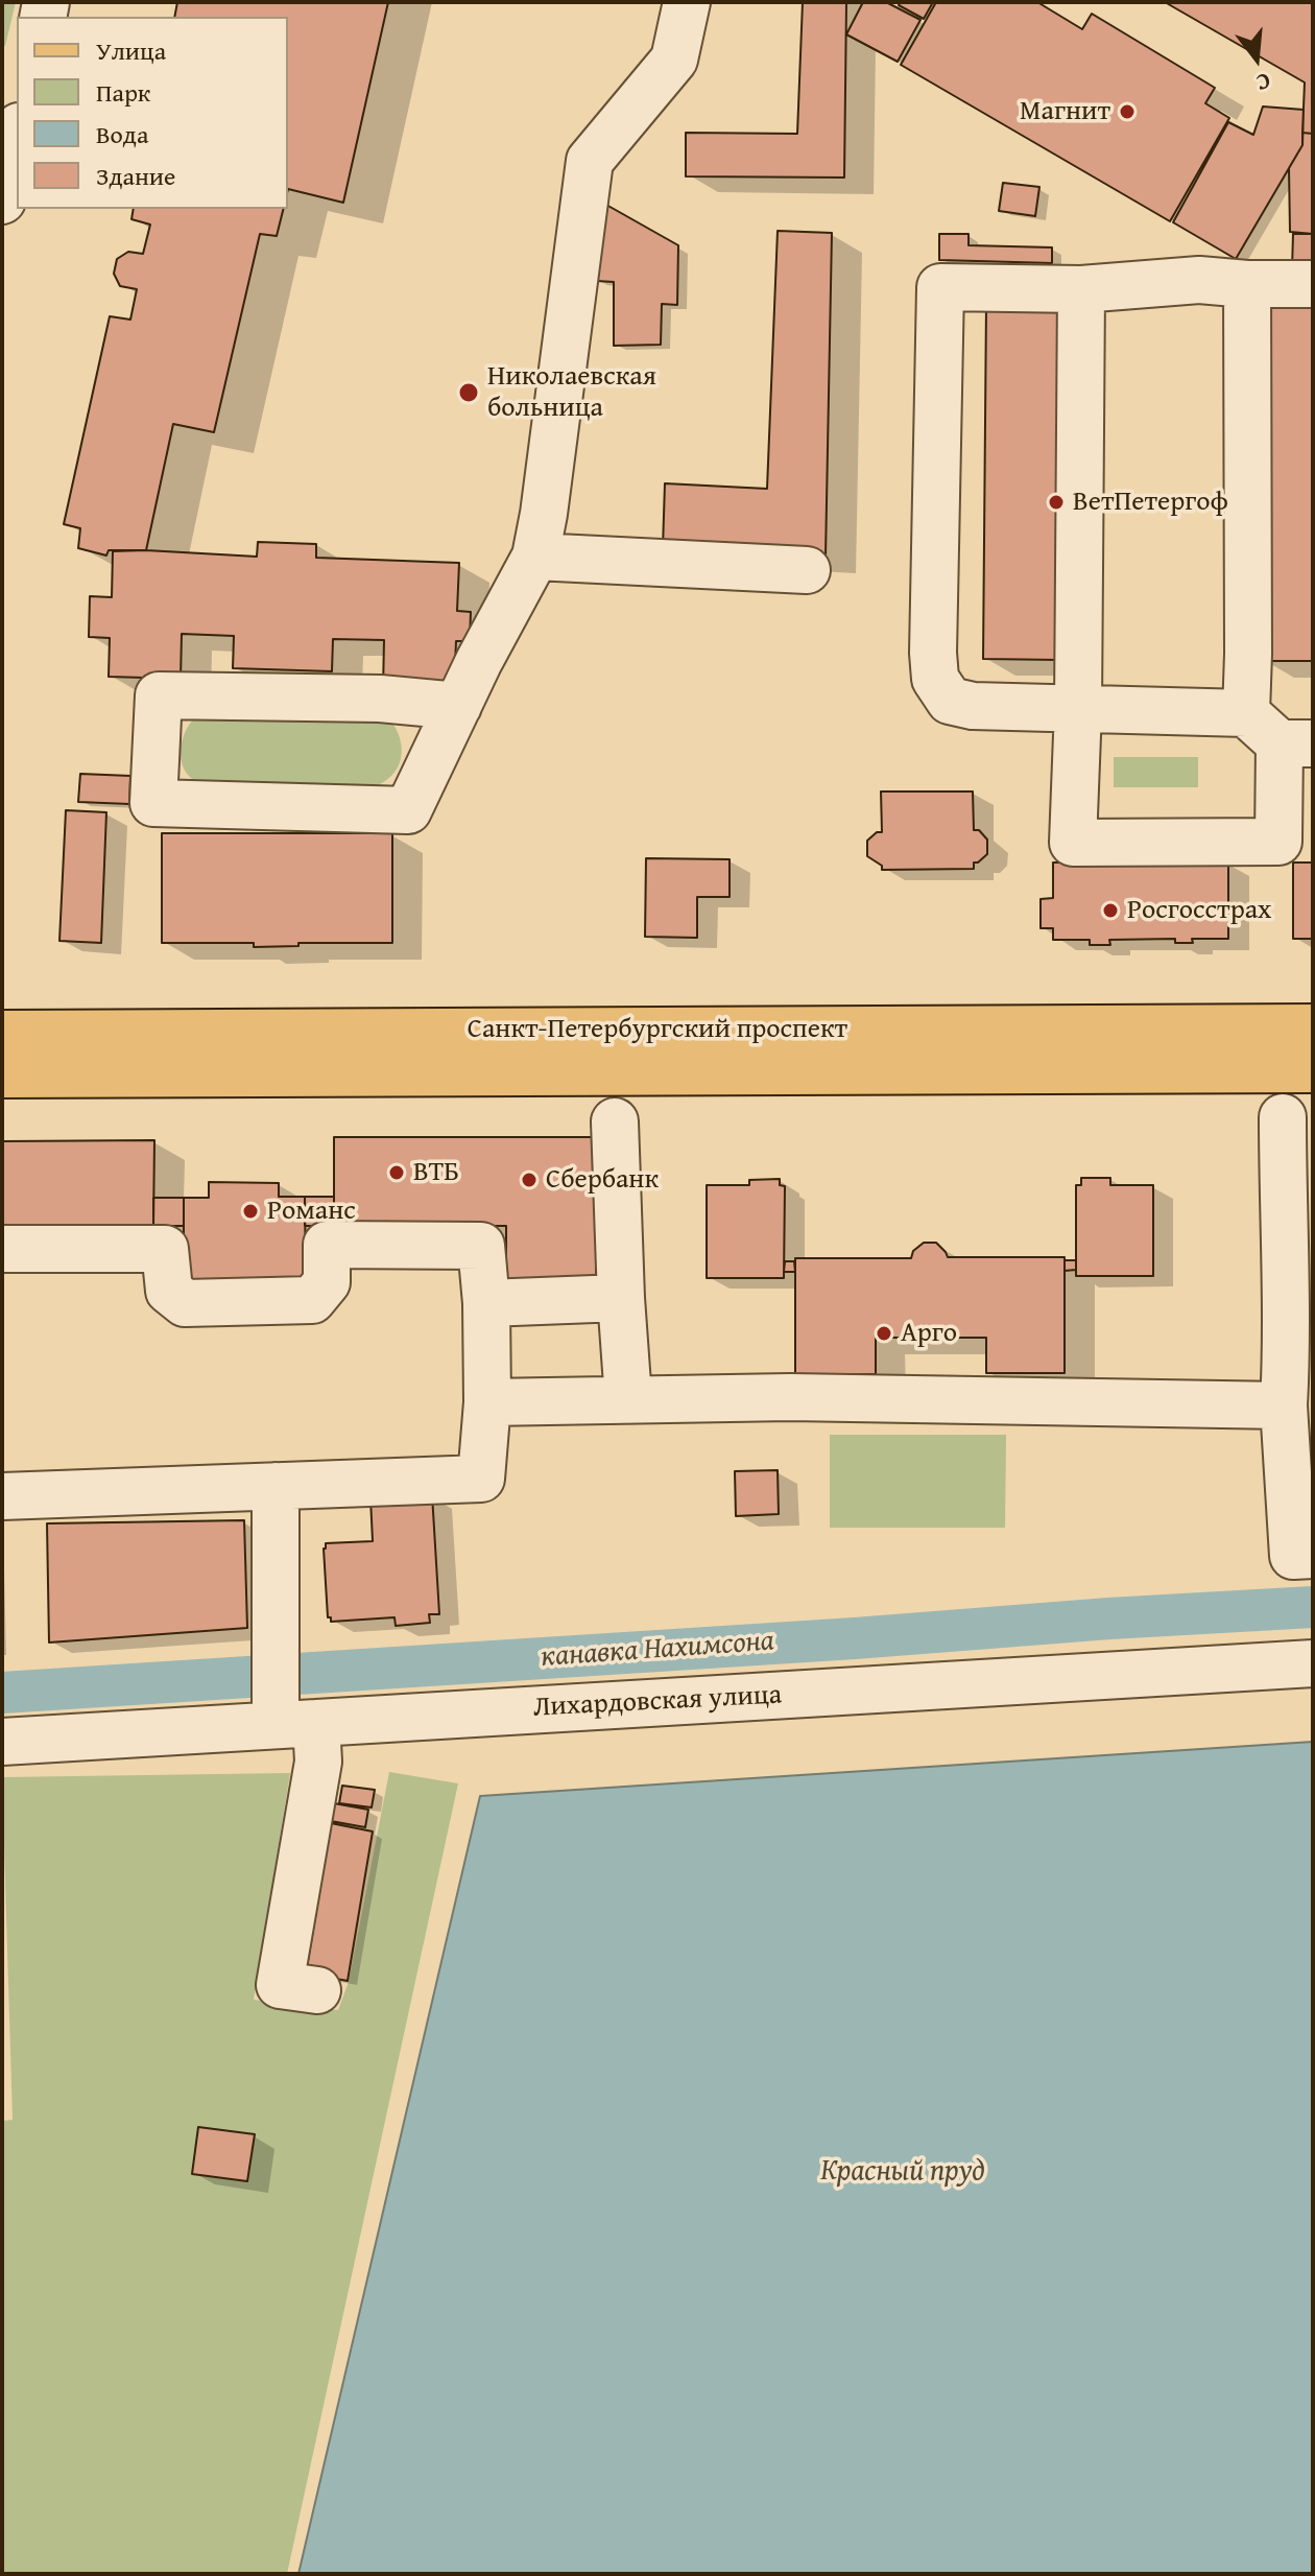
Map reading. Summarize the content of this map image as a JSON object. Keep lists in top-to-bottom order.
{
  "streets": {
    "main road": ["Санкт-Петербургский проспект"],
    "street": ["Лихардовская улица"]
  },
  "water": ["канавка Нахимсона", "Красный пруд"],
  "places": [
    "Магнит",
    "Николаевская больница",
    "ВетПетергоф",
    "Росгосстрах",
    "ВТБ",
    "Сбербанк",
    "Романс",
    "Арго"
  ],
  "legend": [
    "Улица",
    "Парк",
    "Вода",
    "Здание"
  ],
  "north": "bottom"
}
